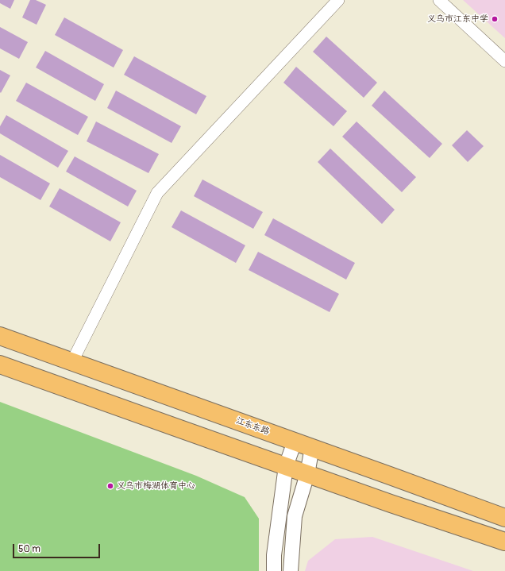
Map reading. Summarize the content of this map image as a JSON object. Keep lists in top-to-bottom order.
{
  "streets": {
    "main road": ["江东东路"]
  },
  "places": ["义乌市江东中学", "义乌市梅湖体育中心"],
  "scale_bar": "50 m"
}
